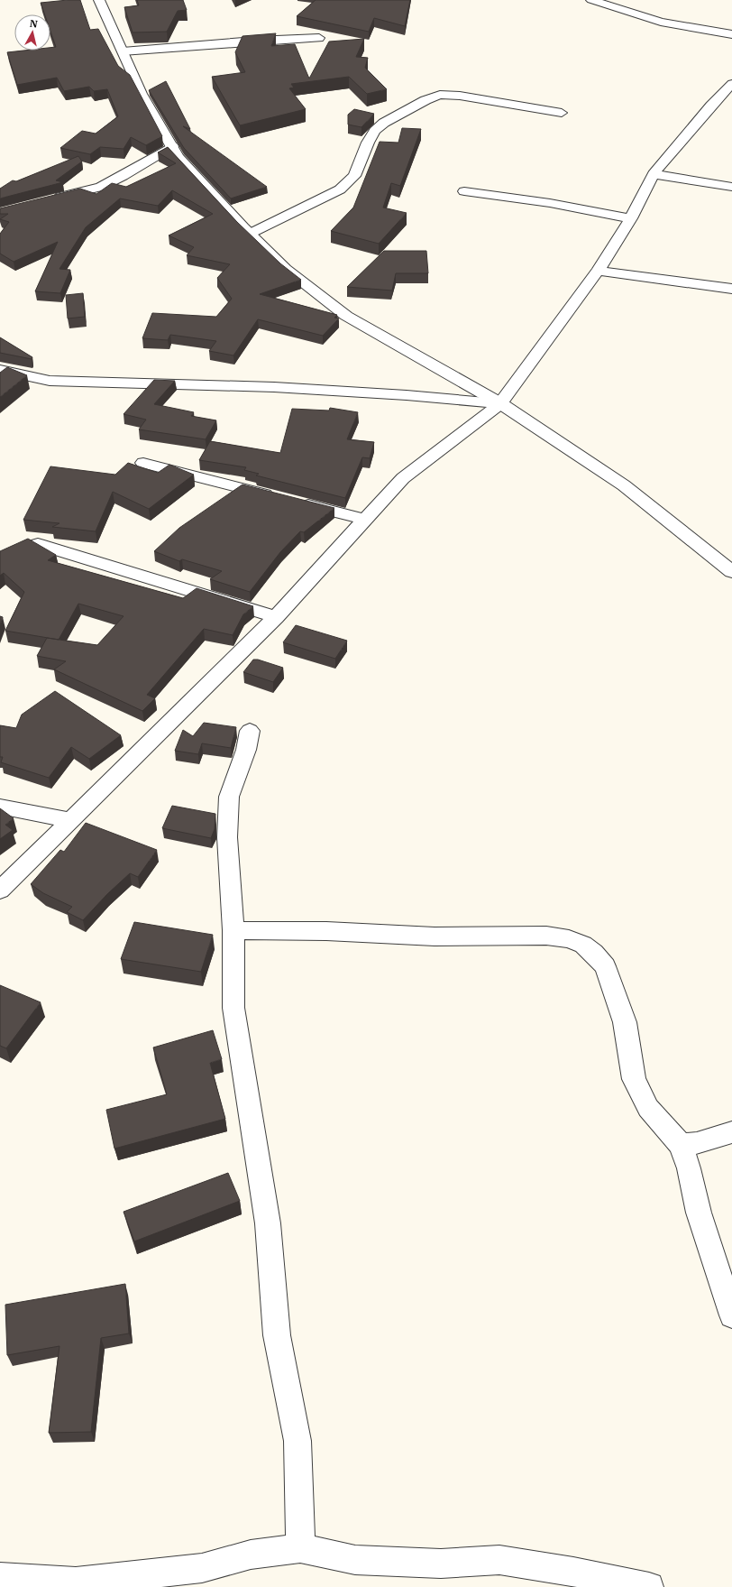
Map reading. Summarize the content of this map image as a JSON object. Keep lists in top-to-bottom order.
{
  "north": "top"
}
